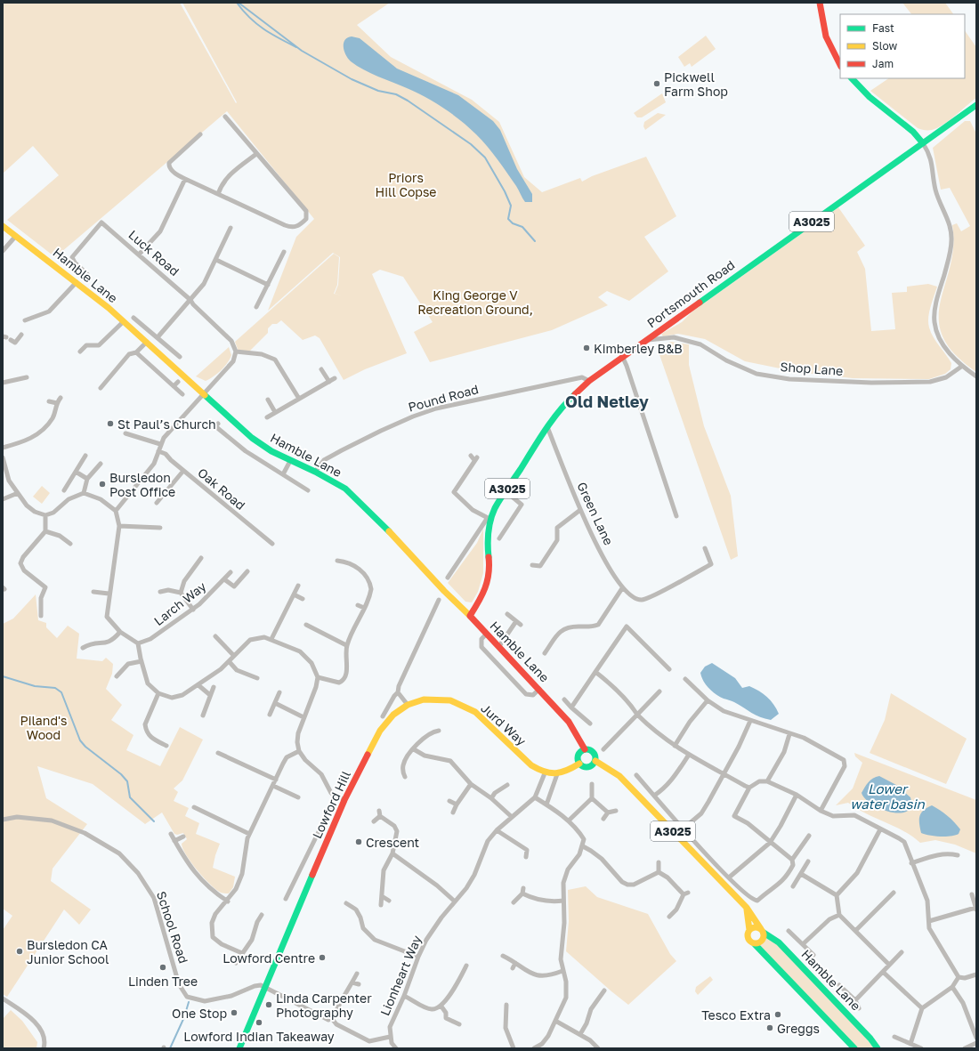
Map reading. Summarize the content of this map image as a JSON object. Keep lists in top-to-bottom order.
{
  "streets": {
    "main road": [
      "A3025",
      "Hamble Lane",
      "Portsmouth Road",
      "Jurd Way",
      "Lowford Hill"
    ],
    "street": [
      "Luck Road",
      "Shop Lane",
      "Pound Road",
      "Oak Road",
      "Green Lane",
      "Larch Way",
      "School Road",
      "Lionheart Way"
    ]
  },
  "crossings": [
    ["Hamble Lane", "Portsmouth Road"],
    ["Hamble Lane", "Pound Road"],
    ["Hamble Lane", "Jurd Way"],
    ["Portsmouth Road", "Shop Lane"],
    ["Portsmouth Road", "Pound Road"],
    ["Portsmouth Road", "Green Lane"],
    ["Jurd Way", "Lowford Hill"],
    ["Lowford Hill", "School Road"]
  ],
  "districts": ["Old Netley"],
  "water": ["Lower water basin"],
  "parks": ["Priors Hill Copse", "King George V Recreation Ground,", "Piland's Wood"],
  "places": [
    "Pickwell Farm Shop",
    "Kimberley B&B",
    "St Paul’s Church",
    "Bursledon Post Office",
    "Crescent",
    "Bursledon CA Junior School",
    "Lowford Centre",
    "Linden Tree",
    "Linda Carpenter Photography",
    "One Stop",
    "Tesco Extra",
    "Lowford Indian Takeaway",
    "Greggs"
  ],
  "legend": ["Fast", "Slow", "Jam"]
}
